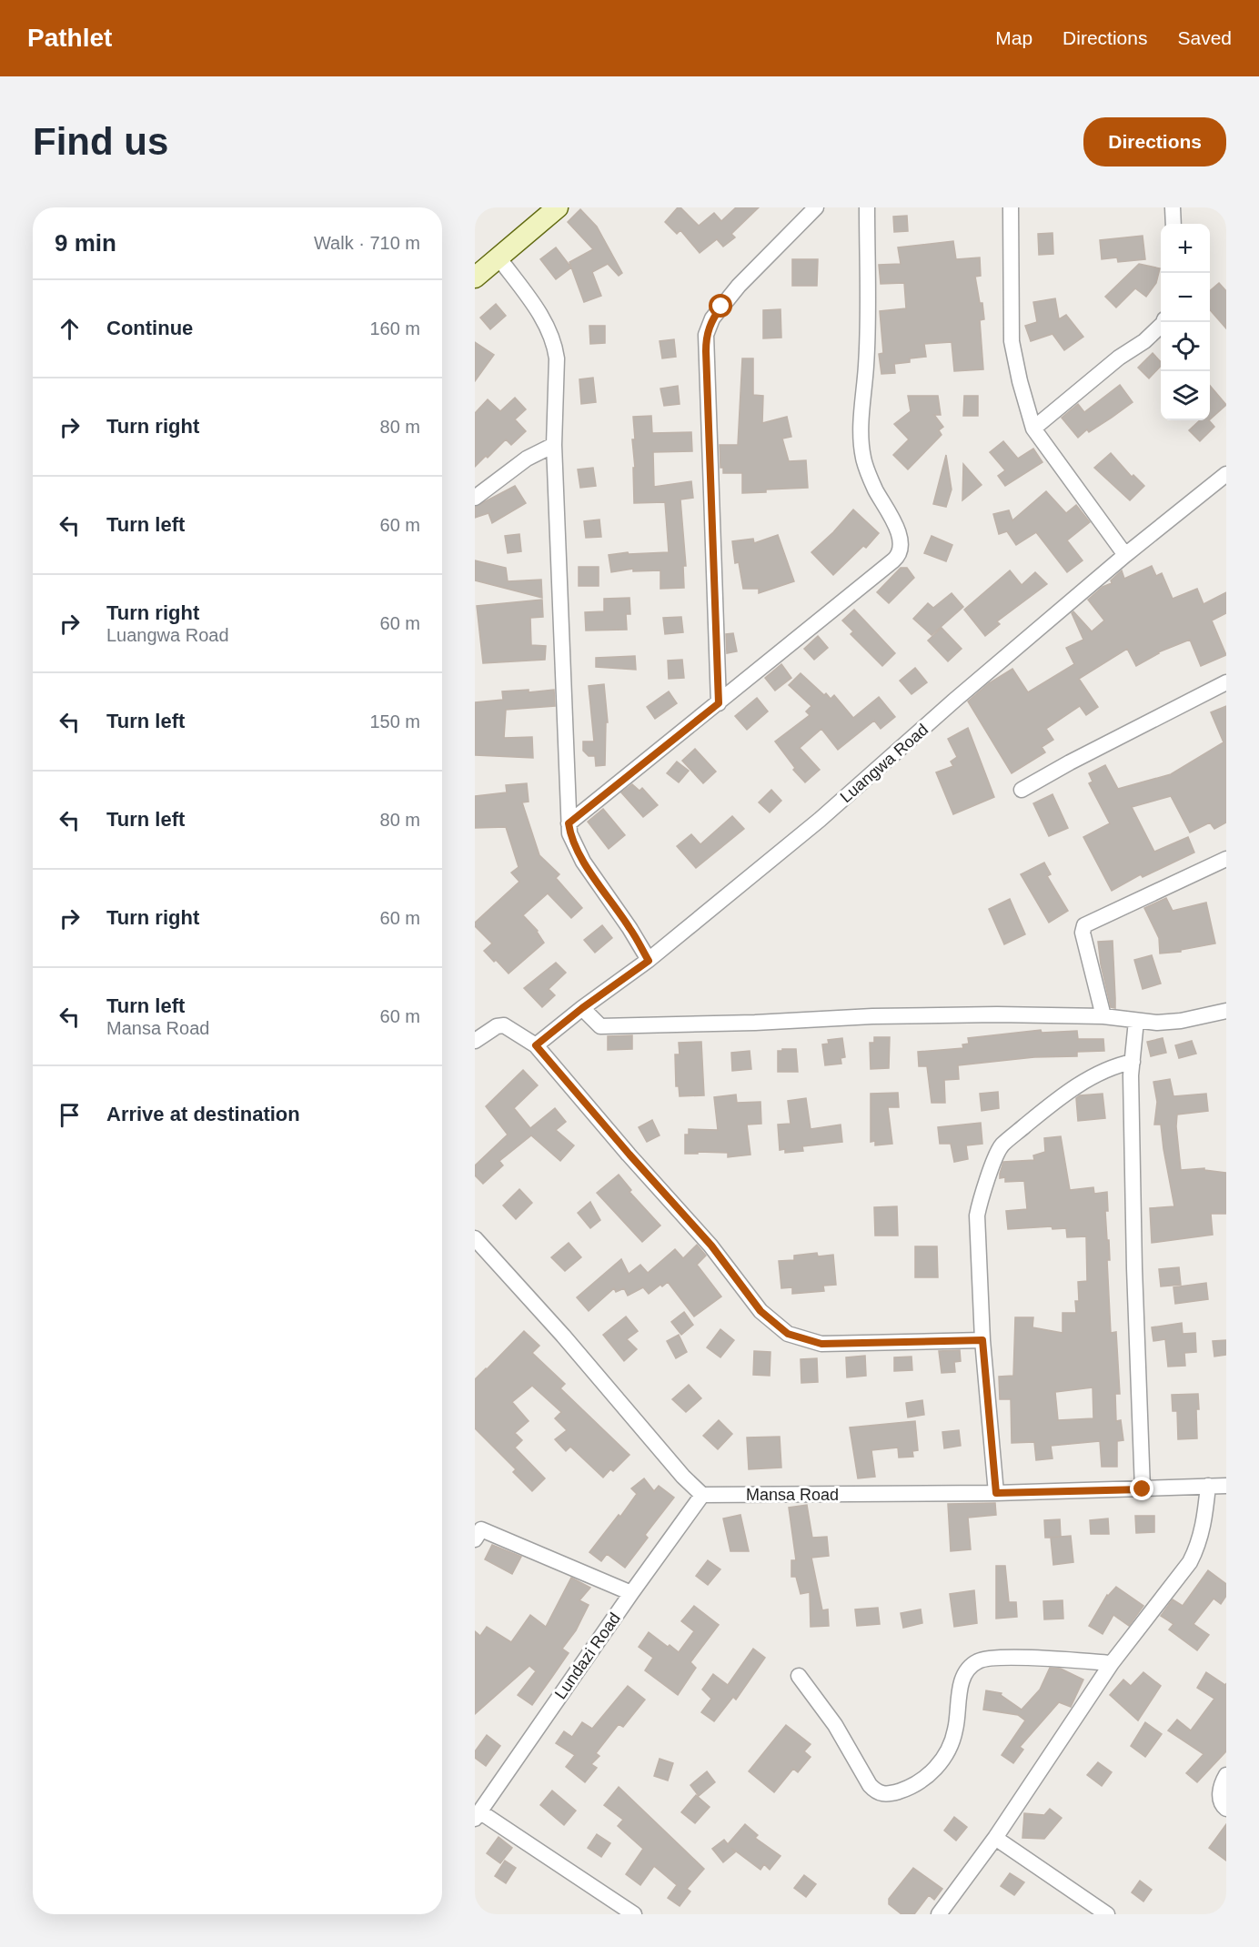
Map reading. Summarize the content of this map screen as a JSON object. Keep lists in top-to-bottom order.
{
  "streets": {
    "street": ["Luangwa Road", "Mansa Road", "Lundazi Road"]
  },
  "crossings": [
    ["Mansa Road", "Lundazi Road"]
  ],
  "page": {
    "header": "Pathlet",
    "nav": ["Map", "Directions", "Saved"],
    "buttons": "Directions",
    "title": "Find us",
    "heading": ["9 min", "Walk · 710 m"],
    "map_buttons": ["+", "−"],
    "list": [
      ["Continue", "160 m"],
      ["Turn right", "80 m"],
      ["Turn left", "60 m"],
      ["Turn right", "Luangwa Road", "60 m"],
      ["Turn left", "150 m"],
      ["Turn left", "80 m"],
      ["Turn right", "60 m"],
      ["Turn left", "Mansa Road", "60 m"],
      "Arrive at destination"
    ]
  }
}
